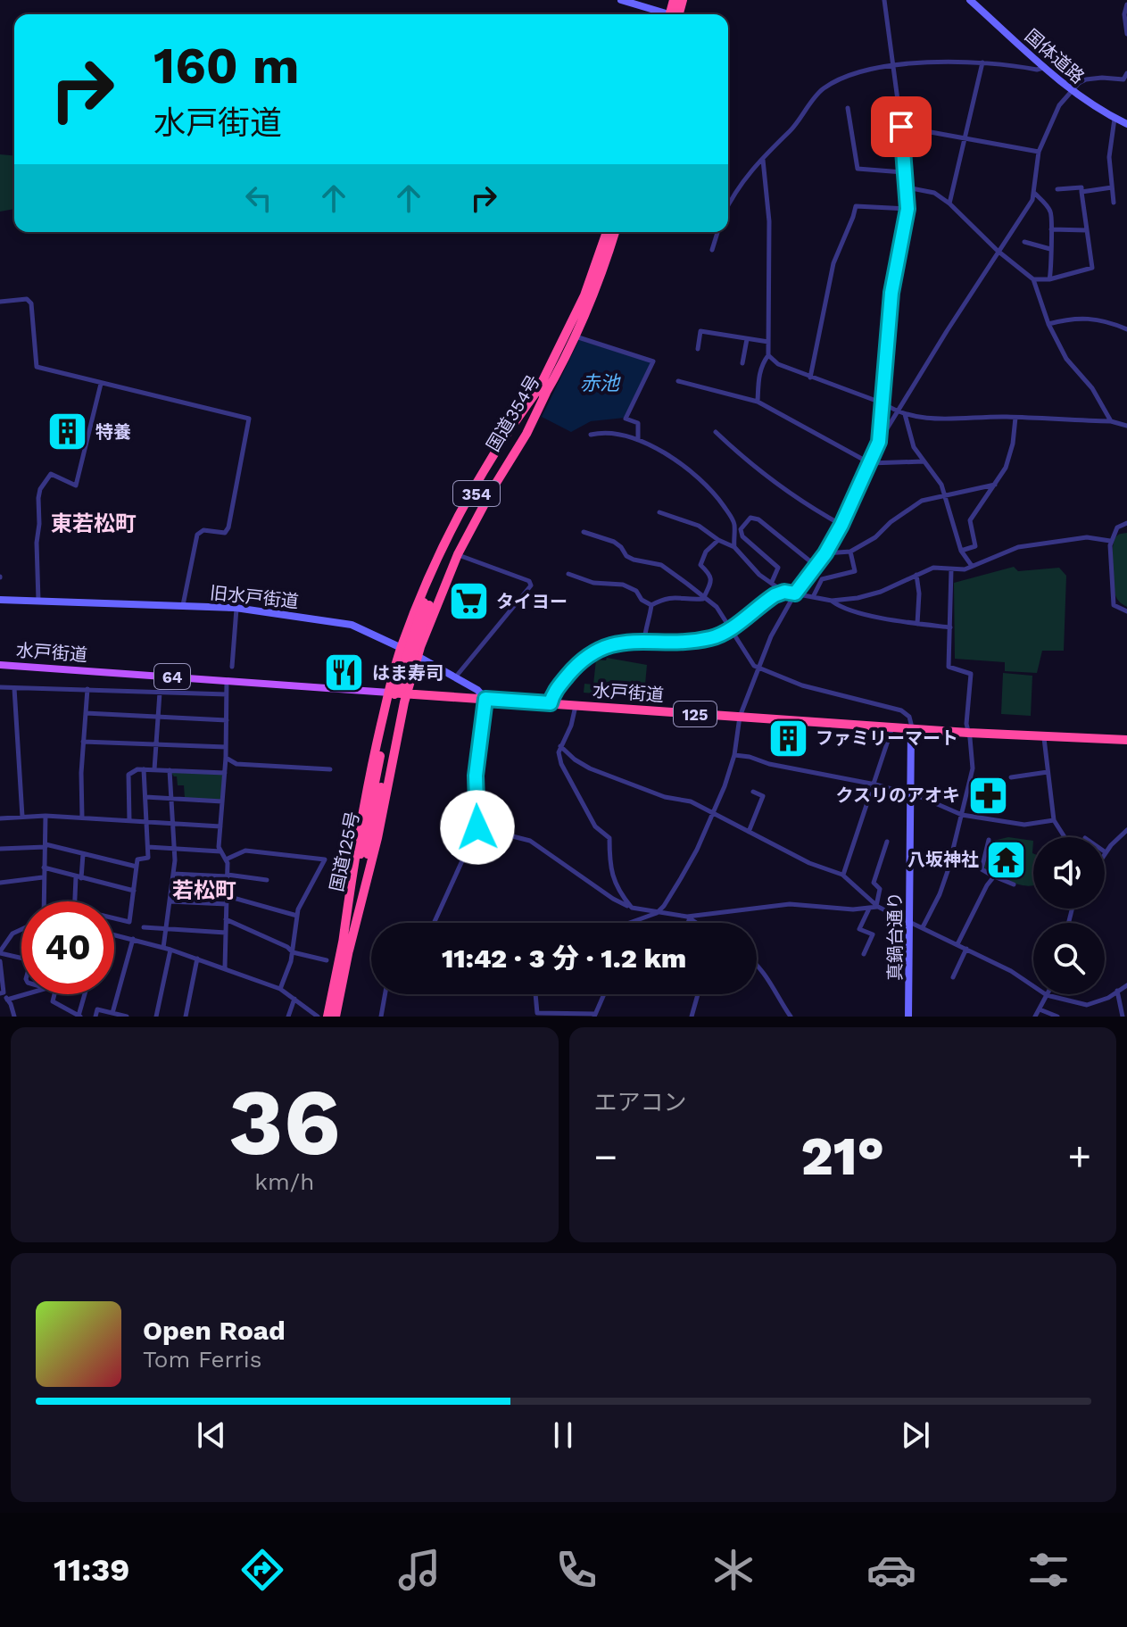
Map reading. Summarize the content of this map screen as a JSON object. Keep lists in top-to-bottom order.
{
  "streets": {
    "highway": [
      "国道354号",
      "354",
      "水戸街道",
      "125",
      "国道125号"
    ],
    "main road": ["64"],
    "street": ["国体道路", "旧水戸街道", "真鍋台通り"]
  },
  "crossings": [
    ["国道354号", "水戸街道"],
    ["国道354号", "国道125号"],
    ["旧水戸街道", "水戸街道"],
    ["水戸街道", "国道125号"],
    ["水戸街道", "真鍋台通り"]
  ],
  "districts": ["東若松町", "若松町"],
  "water": ["赤池"],
  "places": {
    "building": ["特養", "ファミリーマート"],
    "supermarket": ["タイヨー"],
    "restaurant": ["はま寿司"],
    "pharmacy": ["クスリのアオキ"],
    "temple": ["八坂神社"]
  },
  "page": {
    "turn": ["160 m", "水戸街道"],
    "limit": "40",
    "trip": "11:42 · 3 分 · 1.2 km",
    "tile": [
      ["36", "km/h"],
      "エアコン"
    ],
    "heat": ["−", "21°", "+"],
    "song": ["Open Road", "Tom Ferris"],
    "tabs": "11:39"
  }
}
